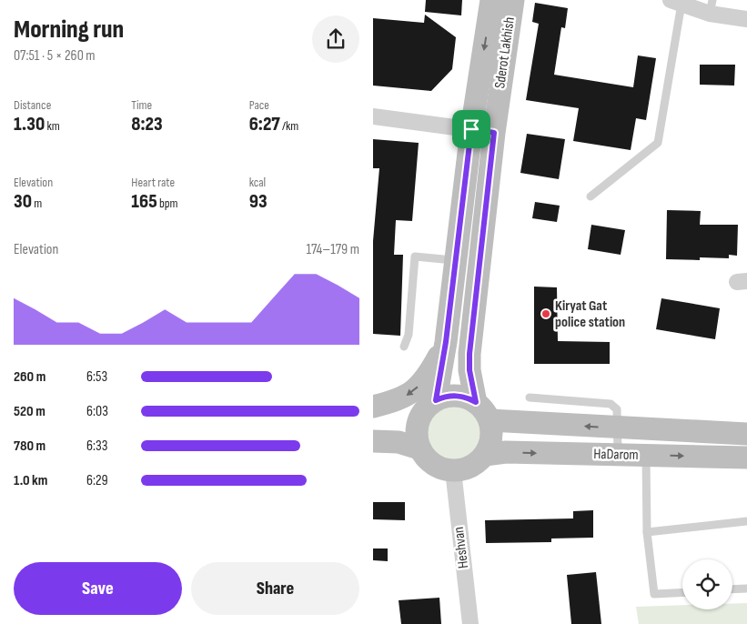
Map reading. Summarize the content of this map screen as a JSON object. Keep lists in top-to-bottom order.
{
  "streets": {
    "main road": ["Sderot Lakhish", "HaDarom"],
    "street": ["Heshvan"]
  },
  "crossings": [
    ["Sderot Lakhish", "HaDarom"],
    ["Sderot Lakhish", "Heshvan"],
    ["HaDarom", "Heshvan"]
  ],
  "places": ["Kiryat Gat police station"],
  "page": {
    "heading": ["Morning run", "07:51 · 5 × 260 m"],
    "stats": [
      ["Distance", "1.30 km"],
      ["Time", "8:23"],
      ["Pace", "6:27 /km"],
      ["Elevation", "30 m"],
      ["Heart rate", "165 bpm"],
      ["kcal", "93"]
    ],
    "chart": ["Elevation", "174–179 m"],
    "list": [
      {
        "name": "260 m",
        "note": "6:53"
      },
      {
        "name": "520 m",
        "note": "6:03"
      },
      {
        "name": "780 m",
        "note": "6:33"
      },
      {
        "name": "1.0 km",
        "note": "6:29"
      }
    ],
    "buttons": ["Save", "Share"]
  }
}
